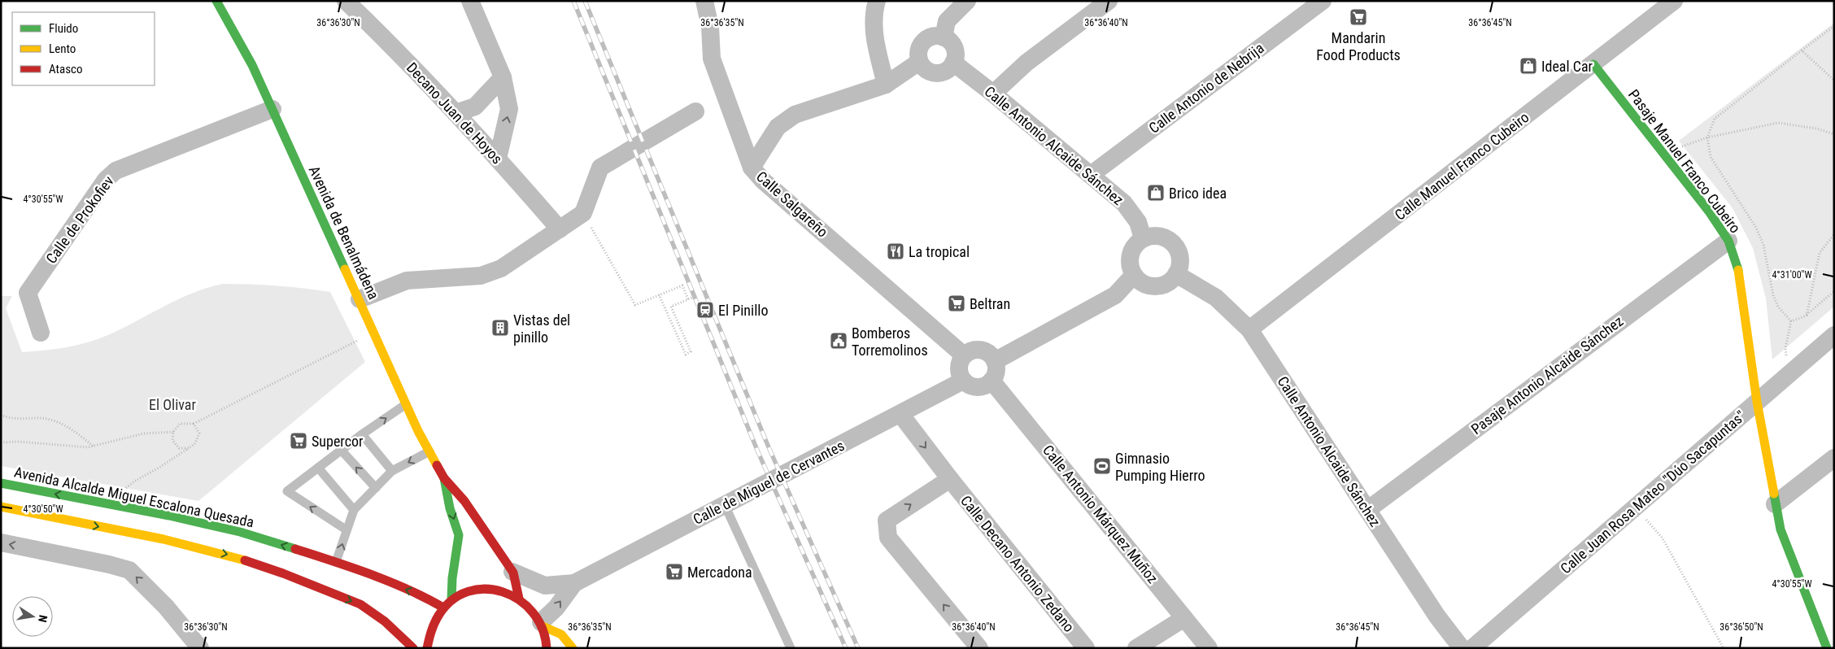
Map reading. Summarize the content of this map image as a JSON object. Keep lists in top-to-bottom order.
{
  "streets": {
    "main road": ["Pasaje Manuel Franco Cubeiro", "Avenida de Benalmádena", "Avenida Alcalde Miguel Escalona Quesada"],
    "street": [
      "Calle Antonio de Nebrija",
      "Decano Juan de Hoyos",
      "Calle Antonio Alcaide Sánchez",
      "Calle Manuel Franco Cubeiro",
      "Calle Salgareño",
      "Calle de Prokofiev",
      "Pasaje Antonio Alcaide Sánchez",
      "Calle de Miguel de Cervantes",
      "Calle Juan Rosa Mateo \"Dúo Sacapuntas\"",
      "Calle Antonio Márquez Muñoz",
      "Calle Decano Antonio Zedano"
    ]
  },
  "crossings": [
    ["Calle Antonio de Nebrija", "Calle Antonio Alcaide Sánchez"],
    ["Calle Antonio Alcaide Sánchez", "Calle Manuel Franco Cubeiro"],
    ["Calle Antonio Alcaide Sánchez", "Pasaje Antonio Alcaide Sánchez"],
    ["Pasaje Manuel Franco Cubeiro", "Calle Manuel Franco Cubeiro"],
    ["Pasaje Manuel Franco Cubeiro", "Pasaje Antonio Alcaide Sánchez"],
    ["Pasaje Manuel Franco Cubeiro", "Calle Juan Rosa Mateo \"Dúo Sacapuntas\""],
    ["Calle Salgareño", "Calle de Miguel de Cervantes"],
    ["Calle Salgareño", "Calle Antonio Márquez Muñoz"],
    ["Calle de Prokofiev", "Avenida de Benalmádena"],
    ["Calle de Miguel de Cervantes", "Calle Antonio Márquez Muñoz"],
    ["Calle de Miguel de Cervantes", "Calle Decano Antonio Zedano"]
  ],
  "parks": ["El Olivar"],
  "places": {
    "supermarket": [
      "Mandarin Food Products",
      "Beltran",
      "Supercor",
      "Mercadona"
    ],
    "shop": ["Ideal Car", "Brico idea"],
    "restaurant": ["La tropical"],
    "station": ["El Pinillo"],
    "building": ["Vistas del pinillo"],
    "public building": ["Bomberos Torremolinos"],
    "sports": ["Gimnasio Pumping Hierro"]
  },
  "legend": ["Fluido", "Lento", "Atasco"],
  "north": "right",
  "coordinates": [
    "36°36'30\"N",
    "36°36'35\"N",
    "36°36'40\"N",
    "36°36'45\"N",
    "4°30'55\"W",
    "4°31'00\"W",
    "4°30'50\"W",
    "36°36'50\"N"
  ]
}
